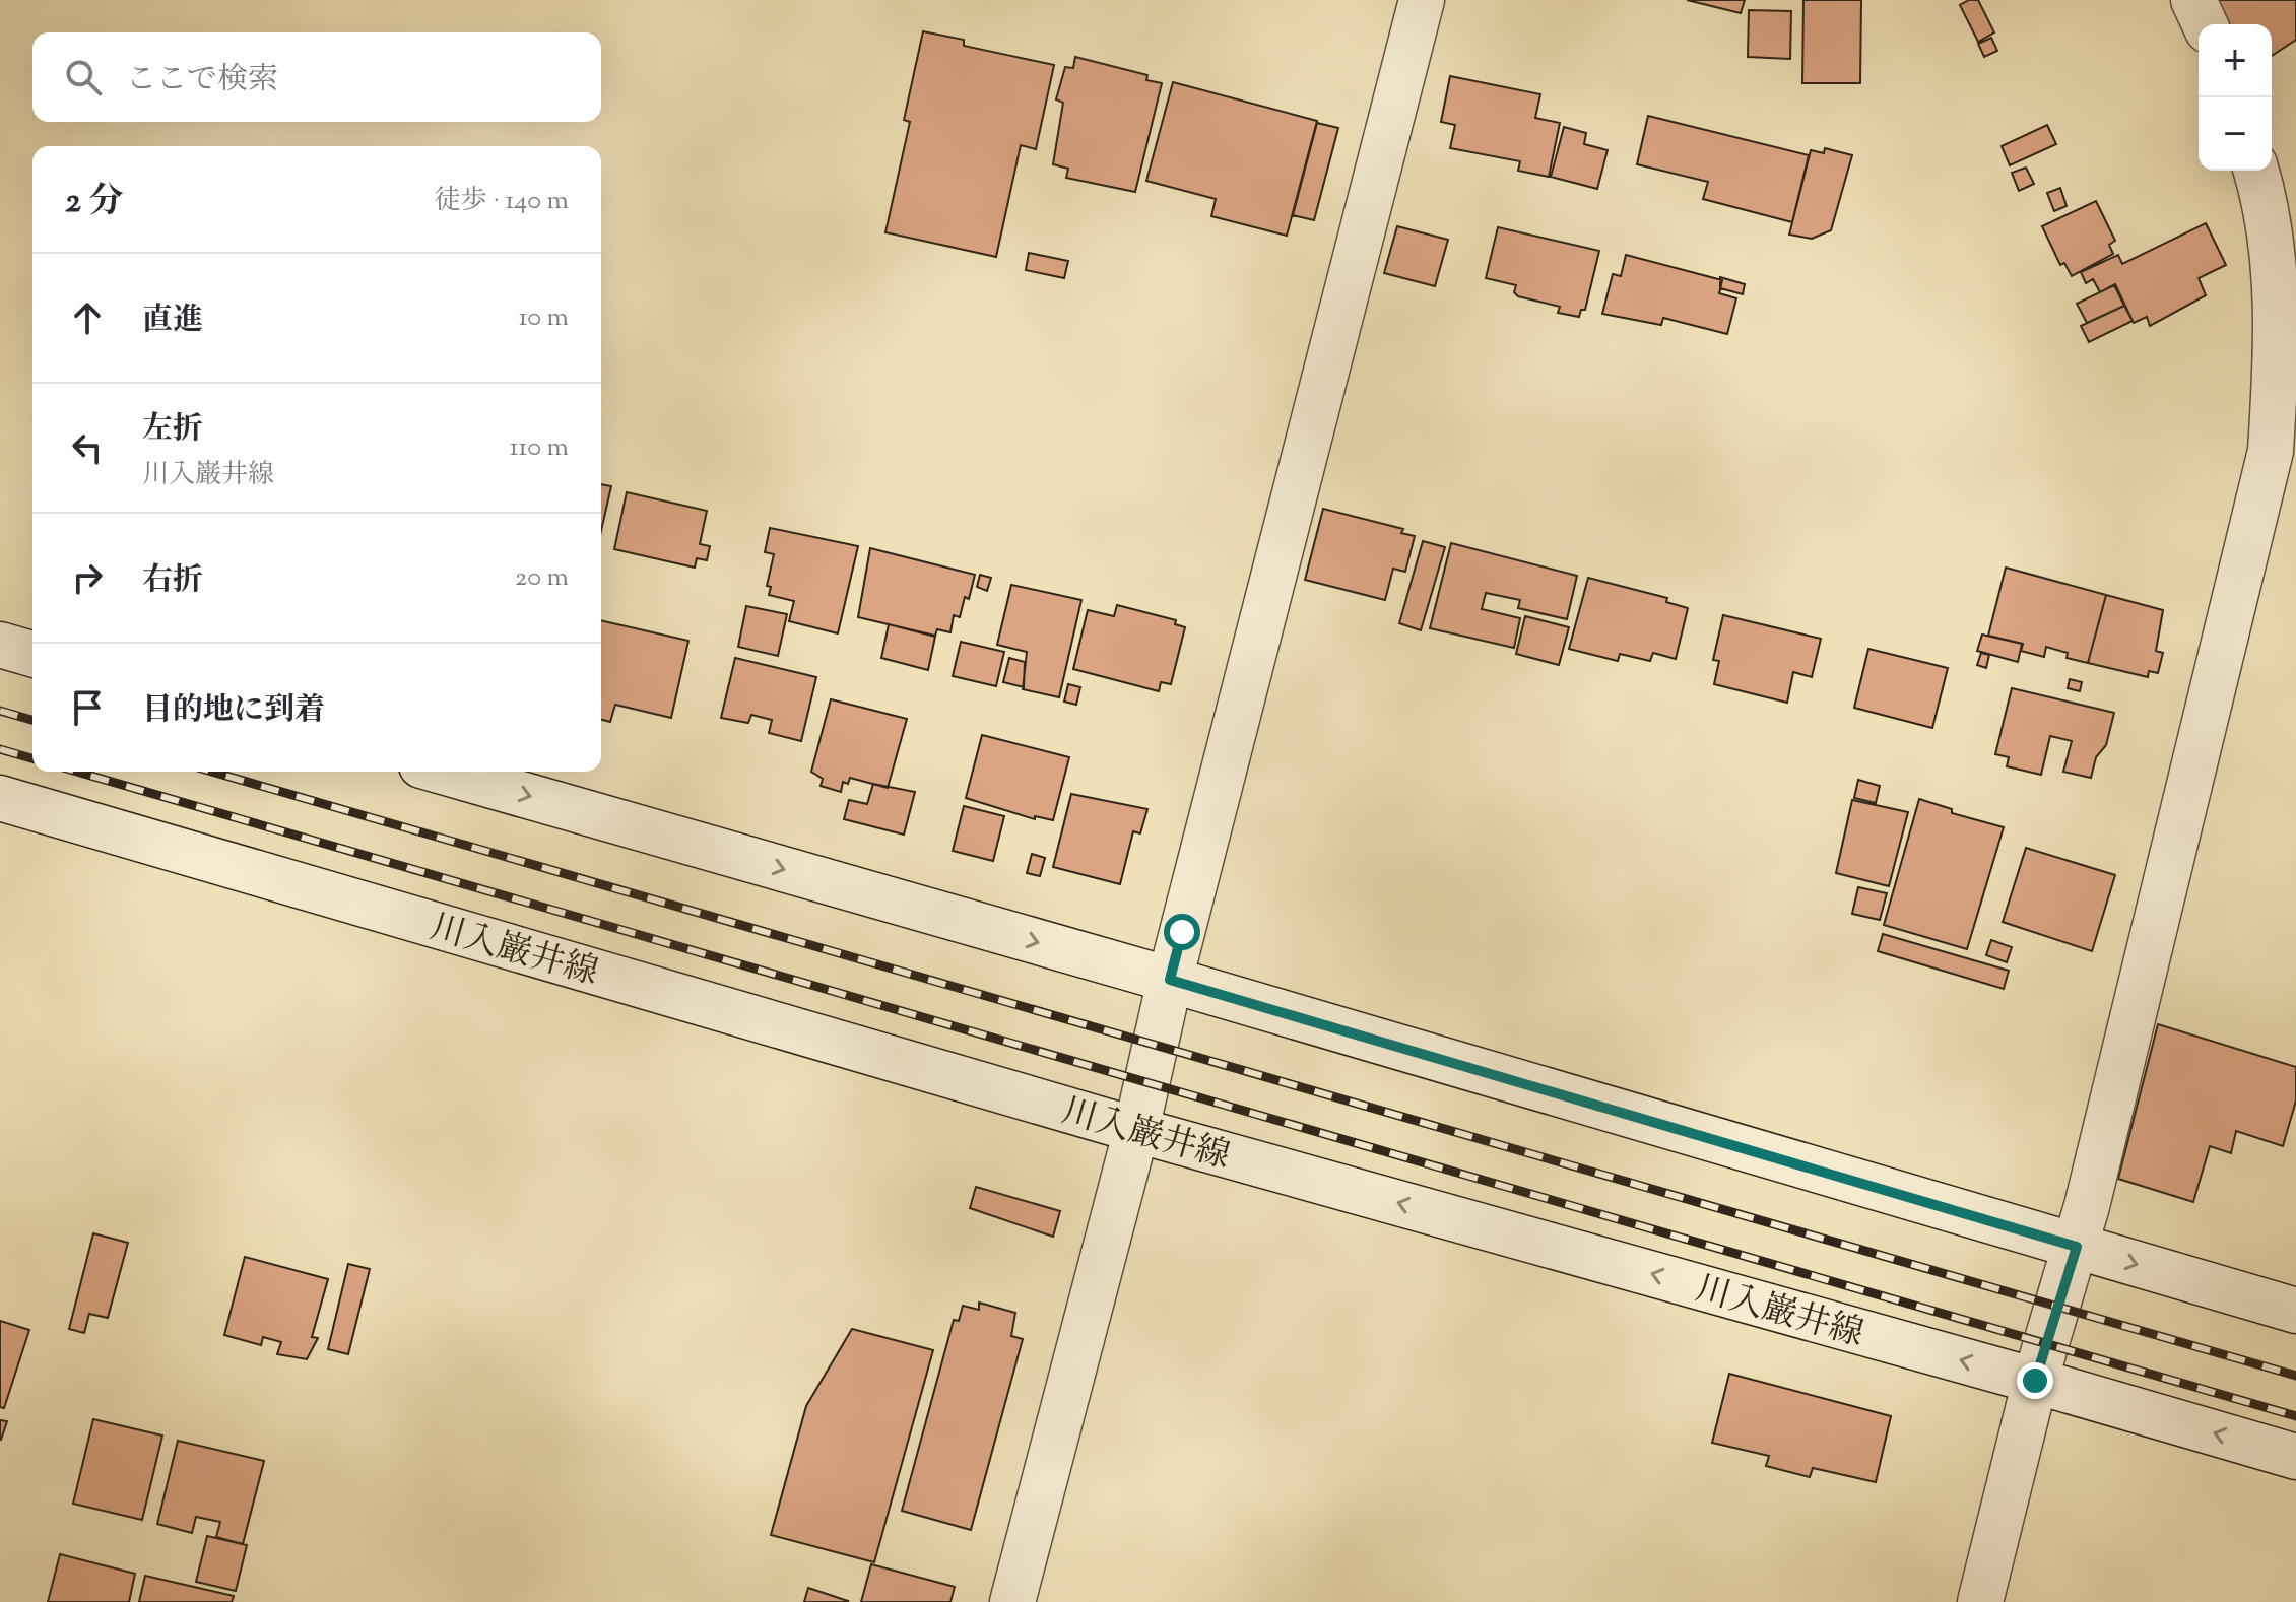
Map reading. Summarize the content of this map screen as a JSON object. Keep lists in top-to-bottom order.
{
  "streets": {
    "main road": ["川入巌井線"]
  },
  "page": {
    "map_buttons": ["+", "−"],
    "search": "ここで検索",
    "heading": ["2 分", "徒歩 · 140 m"],
    "list": [
      ["直進", "10 m"],
      ["左折", "川入巌井線", "110 m"],
      ["右折", "20 m"],
      "目的地に到着"
    ]
  }
}
